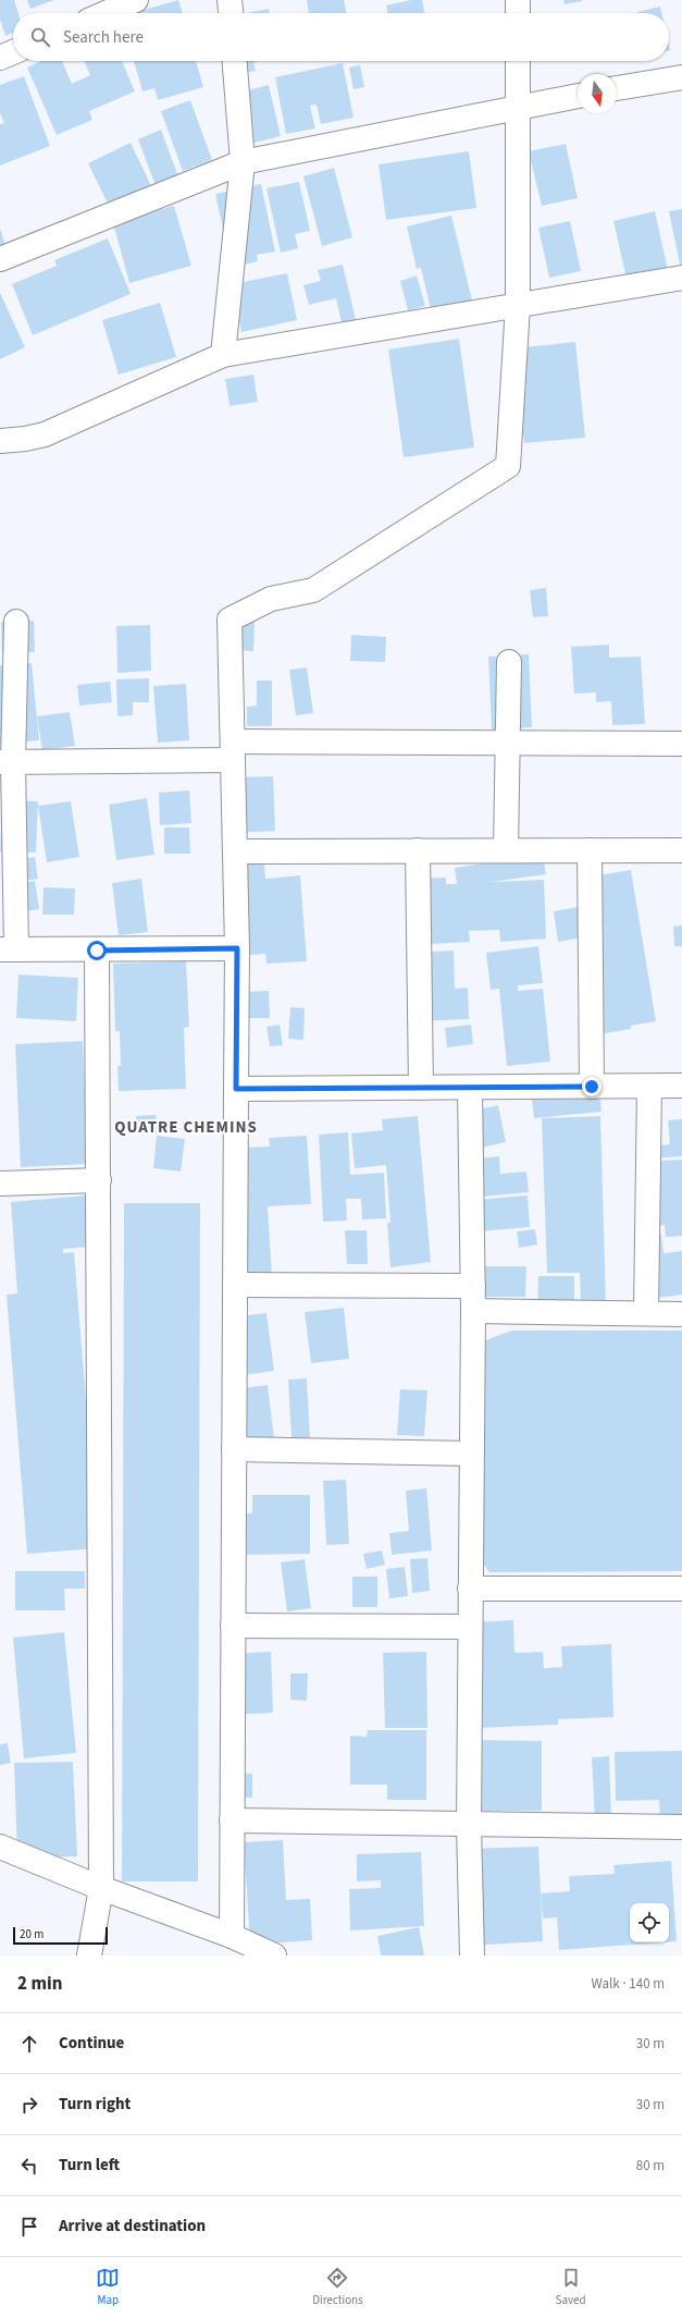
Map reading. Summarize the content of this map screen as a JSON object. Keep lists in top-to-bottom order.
{
  "districts": ["QUATRE CHEMINS"],
  "scale_bar": "20 m",
  "north": "bottom",
  "page": {
    "search": "Search here",
    "scale": "20 m",
    "heading": ["2 min", "Walk · 140 m"],
    "list": [
      ["Continue", "30 m"],
      ["Turn right", "30 m"],
      ["Turn left", "80 m"],
      "Arrive at destination"
    ],
    "nav": ["Map", "Directions", "Saved"]
  }
}
